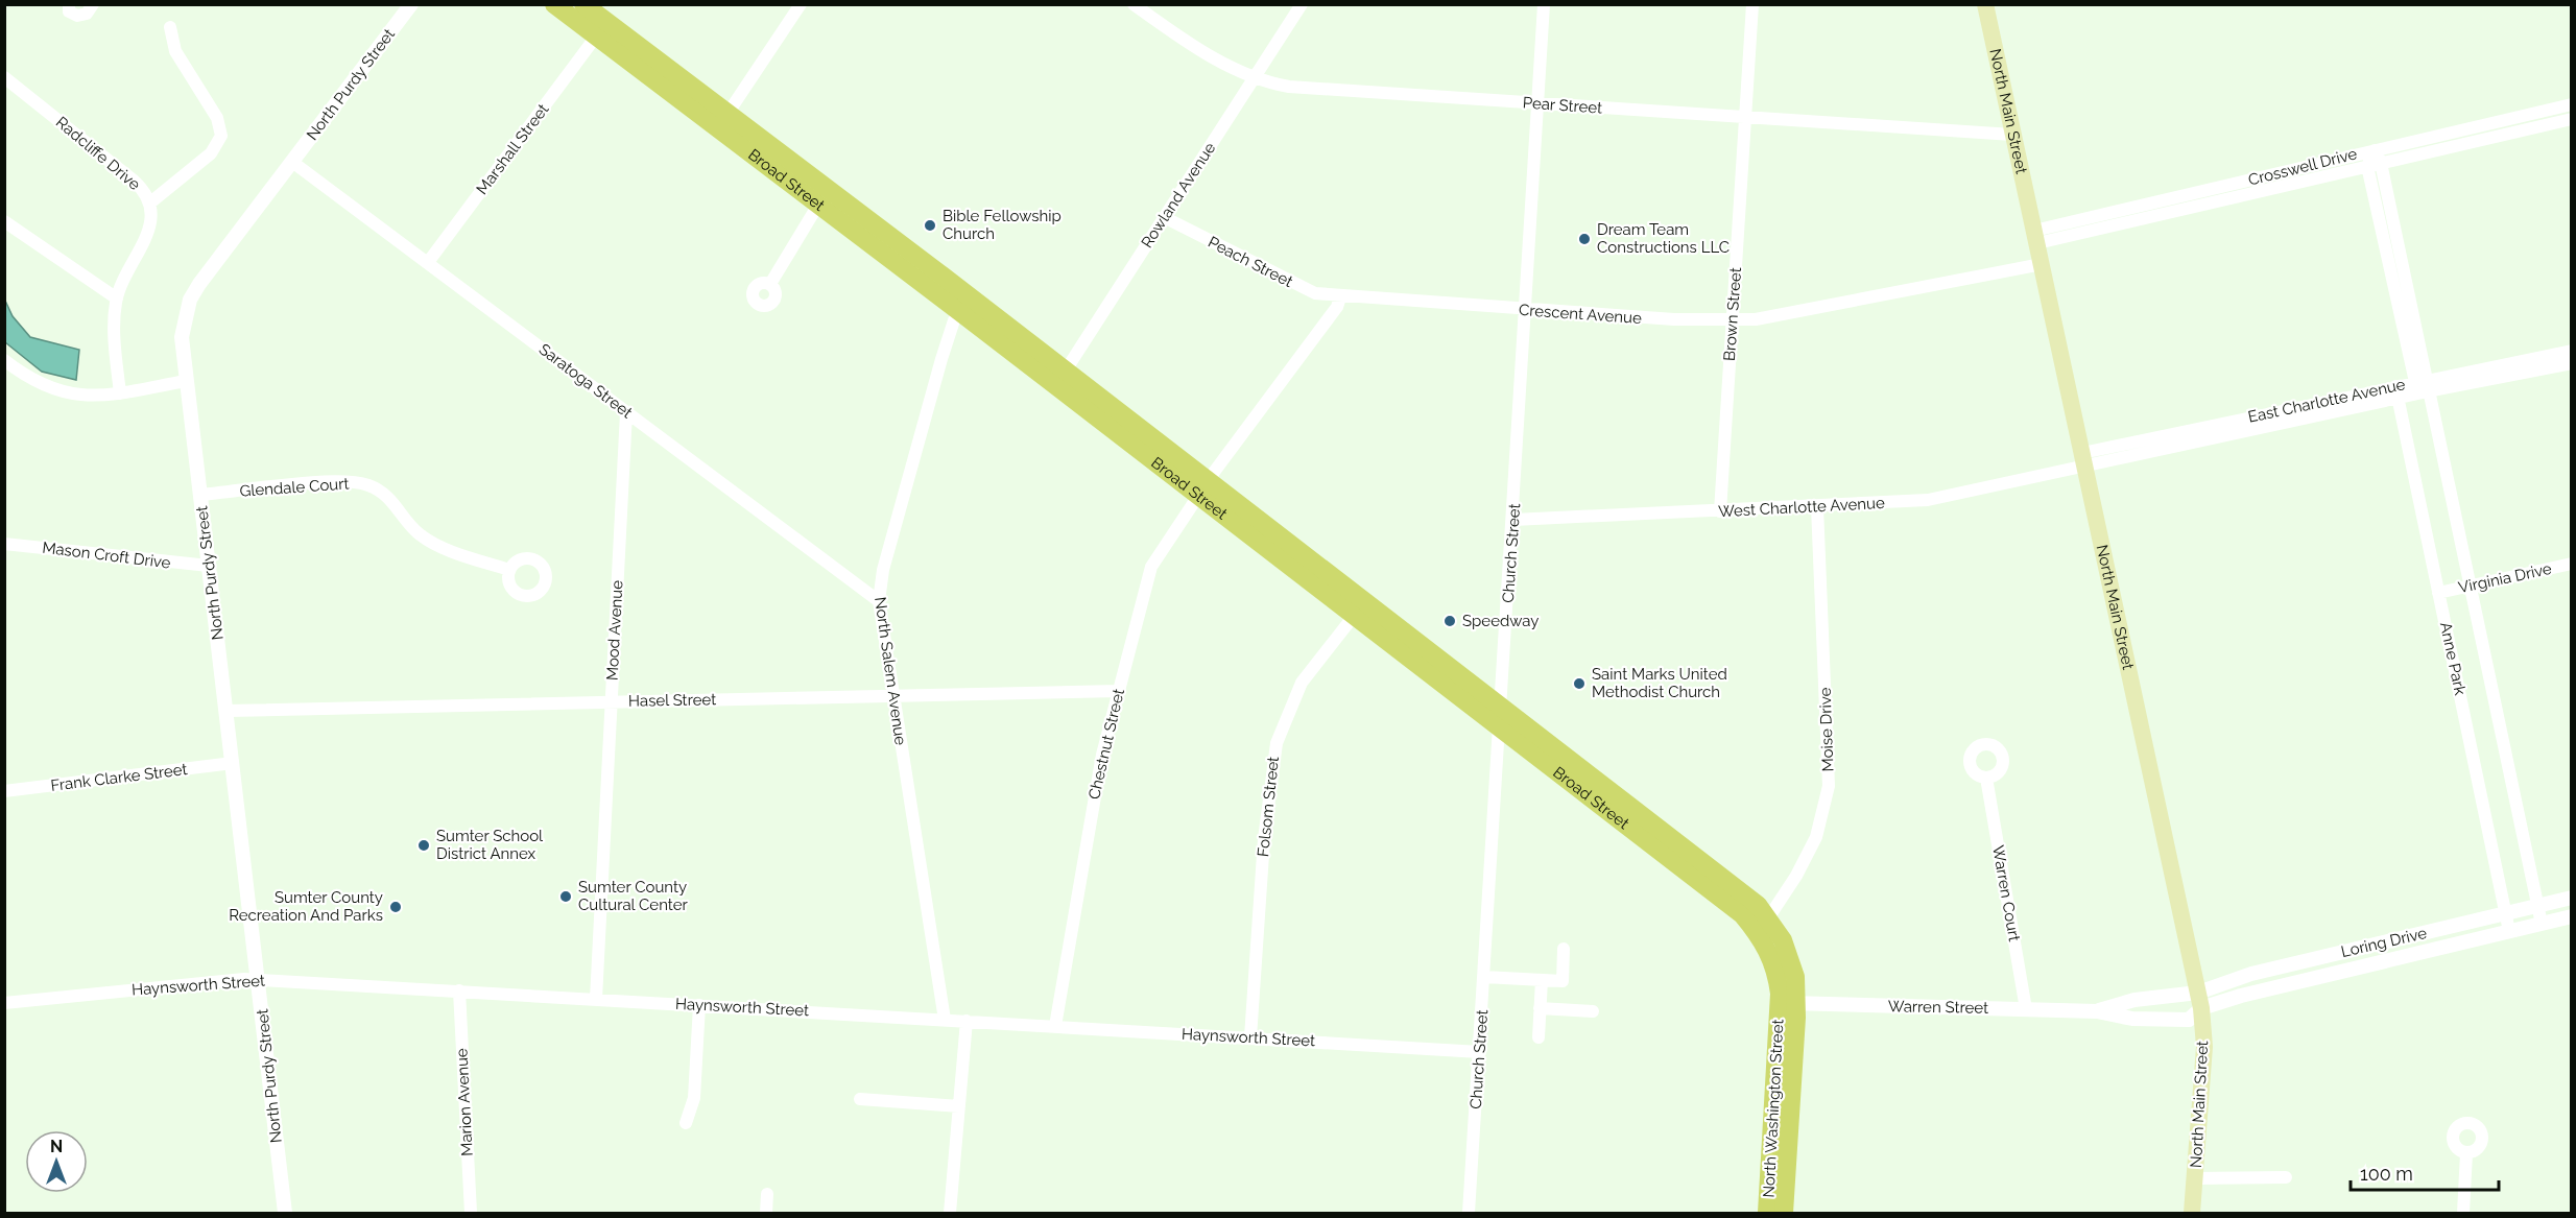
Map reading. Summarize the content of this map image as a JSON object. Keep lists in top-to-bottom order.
{
  "streets": {
    "main road": ["North Main Street", "Broad Street", "North Washington Street"],
    "street": [
      "North Purdy Street",
      "Pear Street",
      "Marshall Street",
      "Radcliffe Drive",
      "Crosswell Drive",
      "Rowland Avenue",
      "Peach Street",
      "Crescent Avenue",
      "Brown Street",
      "Saratoga Street",
      "East Charlotte Avenue",
      "Glendale Court",
      "West Charlotte Avenue",
      "Church Street",
      "Mason Croft Drive",
      "Virginia Drive",
      "Mood Avenue",
      "Anne Park",
      "North Salem Avenue",
      "Hasel Street",
      "Moise Drive",
      "Chestnut Street",
      "Frank Clarke Street",
      "Folsom Street",
      "Warren Court",
      "Loring Drive",
      "Haynsworth Street",
      "Warren Street",
      "Marion Avenue"
    ]
  },
  "crossings": [
    ["North Purdy Street", "Saratoga Street"],
    ["North Purdy Street", "Glendale Court"],
    ["North Purdy Street", "Mason Croft Drive"],
    ["North Purdy Street", "Hasel Street"],
    ["North Purdy Street", "Frank Clarke Street"],
    ["North Purdy Street", "Haynsworth Street"],
    ["Pear Street", "North Main Street"],
    ["Pear Street", "Rowland Avenue"],
    ["Pear Street", "Brown Street"],
    ["Pear Street", "Church Street"],
    ["North Main Street", "Crosswell Drive"],
    ["North Main Street", "Crescent Avenue"],
    ["North Main Street", "East Charlotte Avenue"],
    ["North Main Street", "West Charlotte Avenue"],
    ["North Main Street", "Loring Drive"],
    ["North Main Street", "Warren Street"],
    ["Marshall Street", "Broad Street"],
    ["Marshall Street", "Saratoga Street"],
    ["Crosswell Drive", "Anne Park"],
    ["Broad Street", "Rowland Avenue"],
    ["Broad Street", "Church Street"],
    ["Broad Street", "North Salem Avenue"],
    ["Broad Street", "Moise Drive"],
    ["Broad Street", "Chestnut Street"],
    ["Broad Street", "Folsom Street"],
    ["Broad Street", "Warren Street"],
    ["Broad Street", "North Washington Street"],
    ["Rowland Avenue", "Peach Street"],
    ["Peach Street", "Crescent Avenue"],
    ["Crescent Avenue", "Brown Street"],
    ["Crescent Avenue", "Church Street"],
    ["Brown Street", "West Charlotte Avenue"],
    ["Saratoga Street", "Mood Avenue"],
    ["Saratoga Street", "North Salem Avenue"],
    ["East Charlotte Avenue", "West Charlotte Avenue"],
    ["East Charlotte Avenue", "Anne Park"],
    ["West Charlotte Avenue", "Church Street"],
    ["West Charlotte Avenue", "Moise Drive"],
    ["Church Street", "Haynsworth Street"],
    ["Virginia Drive", "Anne Park"],
    ["Mood Avenue", "Hasel Street"],
    ["Mood Avenue", "Haynsworth Street"],
    ["Anne Park", "Loring Drive"],
    ["North Salem Avenue", "Hasel Street"],
    ["North Salem Avenue", "Haynsworth Street"],
    ["Hasel Street", "Chestnut Street"],
    ["Chestnut Street", "Haynsworth Street"],
    ["Folsom Street", "Haynsworth Street"],
    ["Warren Court", "Warren Street"],
    ["Loring Drive", "Warren Street"],
    ["Haynsworth Street", "Marion Avenue"],
    ["Warren Street", "North Washington Street"]
  ],
  "places": [
    "Bible Fellowship Church",
    "Dream Team Constructions LLC",
    "Speedway",
    "Saint Marks United Methodist Church",
    "Sumter School District Annex",
    "Sumter County Cultural Center",
    "Sumter County Recreation And Parks"
  ],
  "scale_bar": "100 m",
  "north": "top"
}
